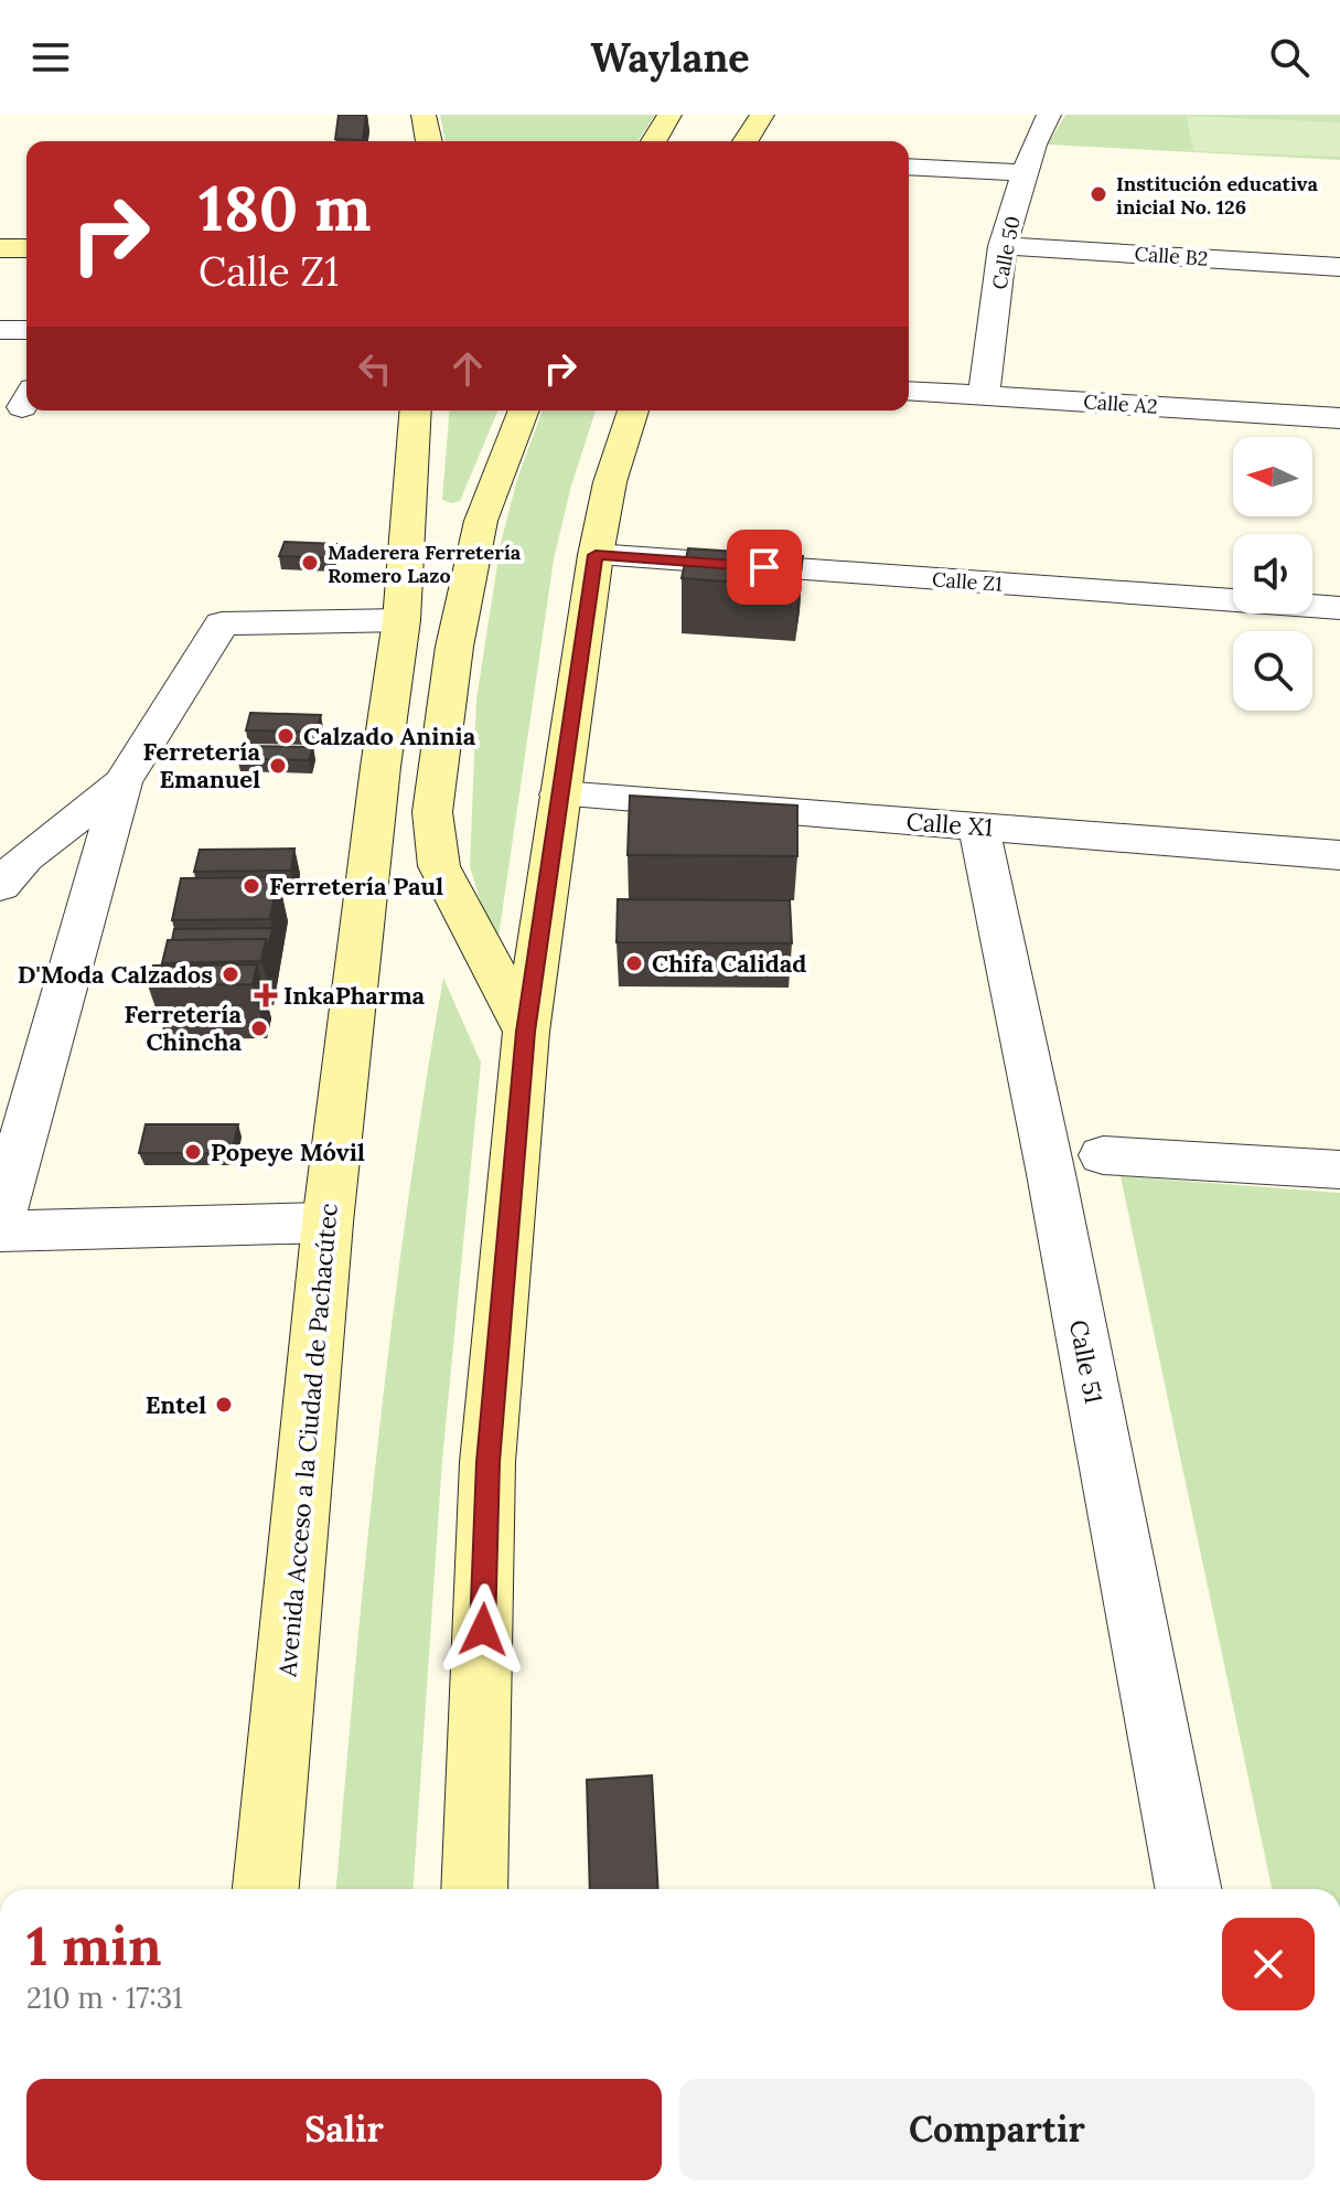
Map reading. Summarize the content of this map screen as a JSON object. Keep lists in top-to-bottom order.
{
  "streets": {
    "main road": ["Avenida Acceso a la Ciudad de Pachacútec"],
    "street": [
      "Calle 50",
      "Calle B2",
      "Calle A2",
      "Calle Z1",
      "Calle X1",
      "Calle 51"
    ]
  },
  "crossings": [
    ["Calle 50", "Calle B2"],
    ["Calle 50", "Calle A2"],
    ["Calle X1", "Calle 51"]
  ],
  "places": {
    "other": [
      "Institución educativa inicial No. 126",
      "Maderera Ferretería Romero Lazo",
      "Calzado Aninia",
      "Ferretería Emanuel",
      "Ferretería Paul",
      "Chifa Calidad",
      "D'Moda Calzados",
      "Ferretería Chincha",
      "Popeye Móvil",
      "Entel"
    ],
    "health": ["InkaPharma"]
  },
  "north": "left",
  "page": {
    "header": "Waylane",
    "turn": ["180 m", "Calle Z1"],
    "heading": ["1 min", "210 m · 17:31"],
    "buttons": ["Salir", "Compartir"]
  }
}
